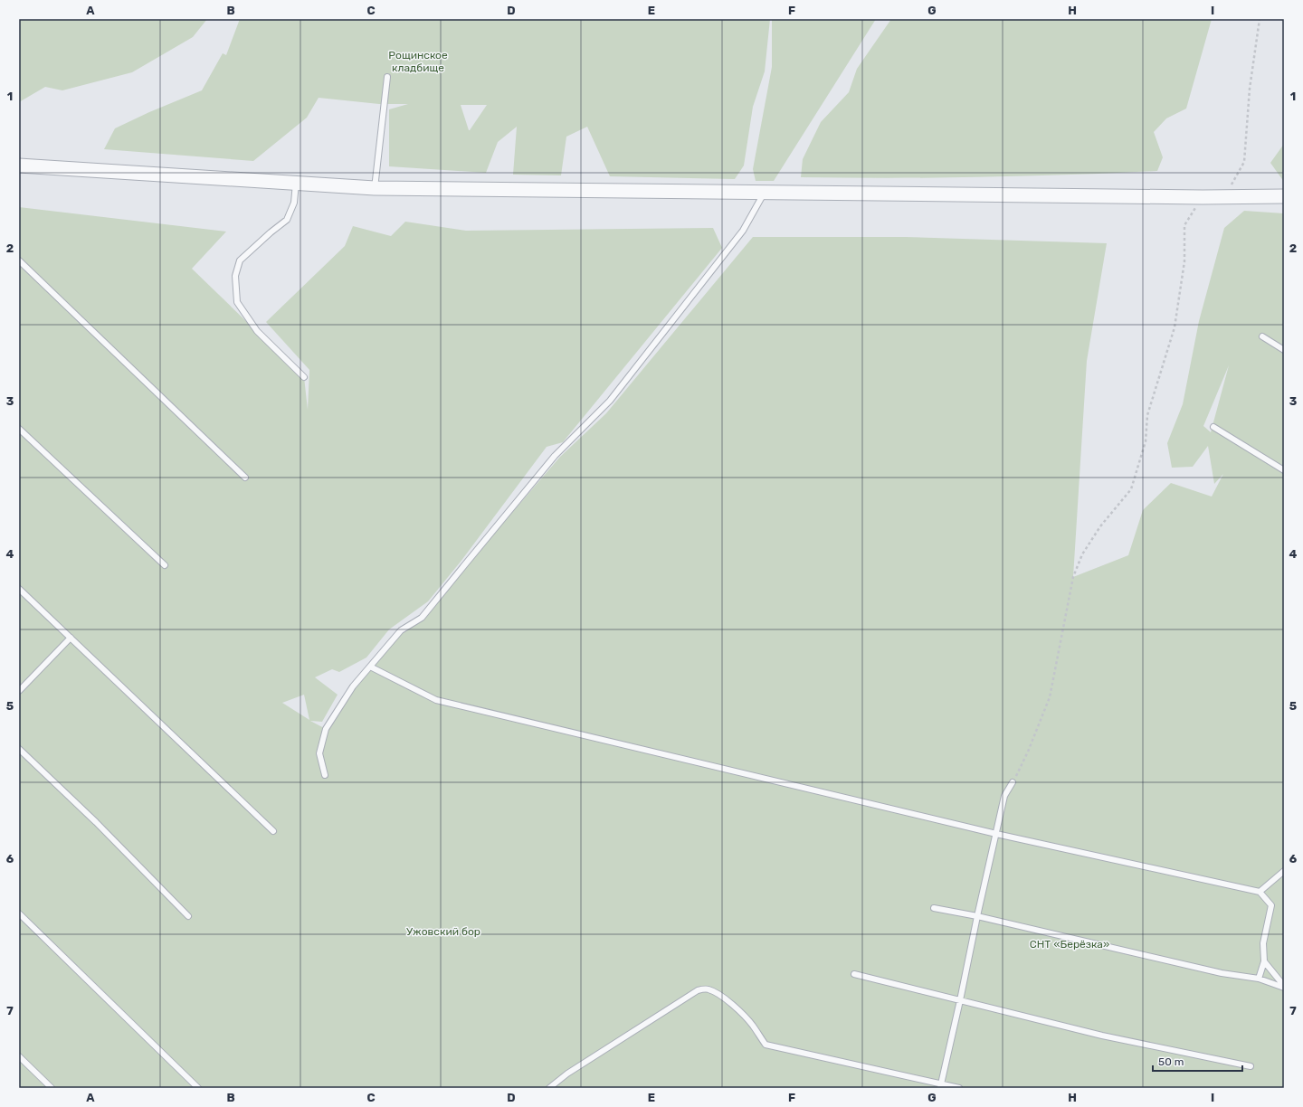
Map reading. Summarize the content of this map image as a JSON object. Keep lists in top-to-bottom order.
{
  "parks": ["Рощинское кладбище", "Ужовский бор", "СНТ «Берёзка»"],
  "scale_bar": "50 m",
  "grid": {
    "columns": [
      "A",
      "B",
      "C",
      "D",
      "E",
      "F",
      "G",
      "H",
      "I"
    ],
    "rows": [
      "1",
      "2",
      "3",
      "4",
      "5",
      "6",
      "7"
    ]
  }
}
